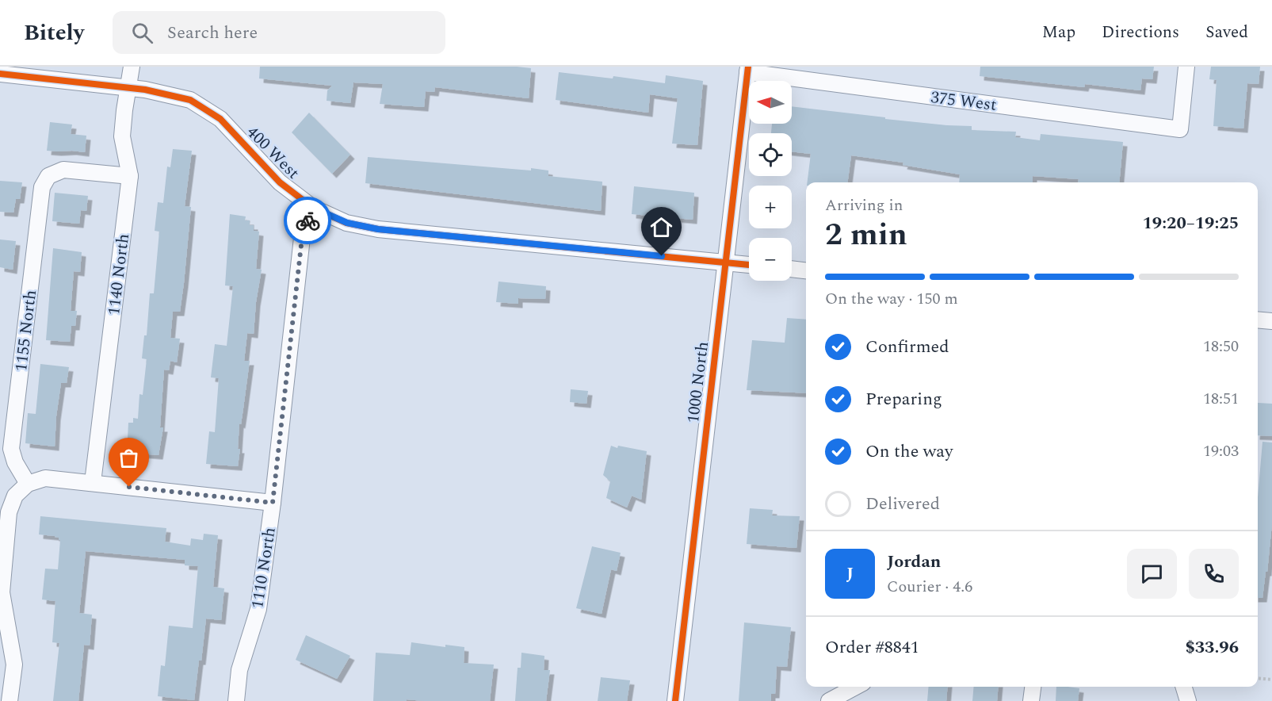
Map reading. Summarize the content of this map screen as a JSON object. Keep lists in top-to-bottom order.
{
  "streets": {
    "street": [
      "375 West",
      "400 West",
      "1140 North",
      "1155 North",
      "1000 North",
      "1110 North"
    ]
  },
  "crossings": [
    ["375 West", "1000 North"],
    ["400 West", "1140 North"],
    ["400 West", "1000 North"],
    ["400 West", "1110 North"],
    ["1140 North", "1155 North"]
  ],
  "north": "left",
  "page": {
    "header": "Bitely",
    "search": "Search here",
    "nav": ["Map", "Directions", "Saved"],
    "map_buttons": ["+", "−"],
    "heading": ["2 min", "Arriving in", "19:20–19:25"],
    "panel": [
      "Jordan",
      "Courier · 4.6",
      "Order #8841",
      "$33.96"
    ],
    "bar": "On the way · 150 m",
    "list": [
      ["Confirmed", "18:50"],
      ["Preparing", "18:51"],
      ["On the way", "19:03"],
      "Delivered"
    ],
    "round": "J"
  }
}
